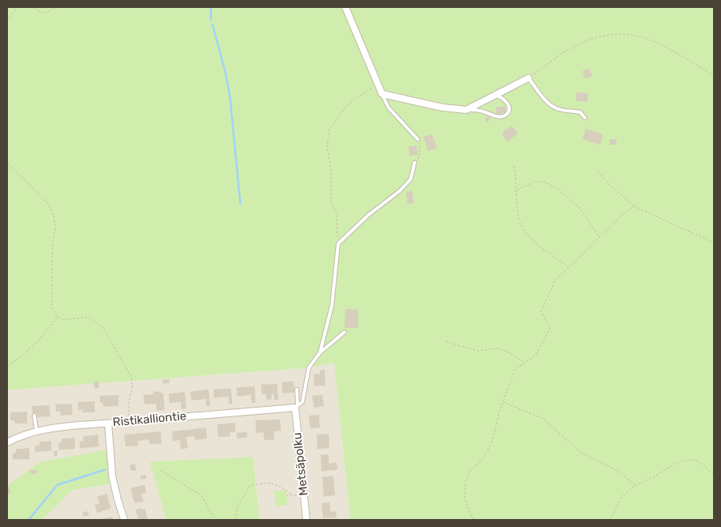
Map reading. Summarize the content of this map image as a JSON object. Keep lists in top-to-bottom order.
{
  "streets": {
    "street": ["Ristikalliontie", "Metsäpolku"]
  },
  "crossings": [
    ["Ristikalliontie", "Metsäpolku"]
  ]
}
